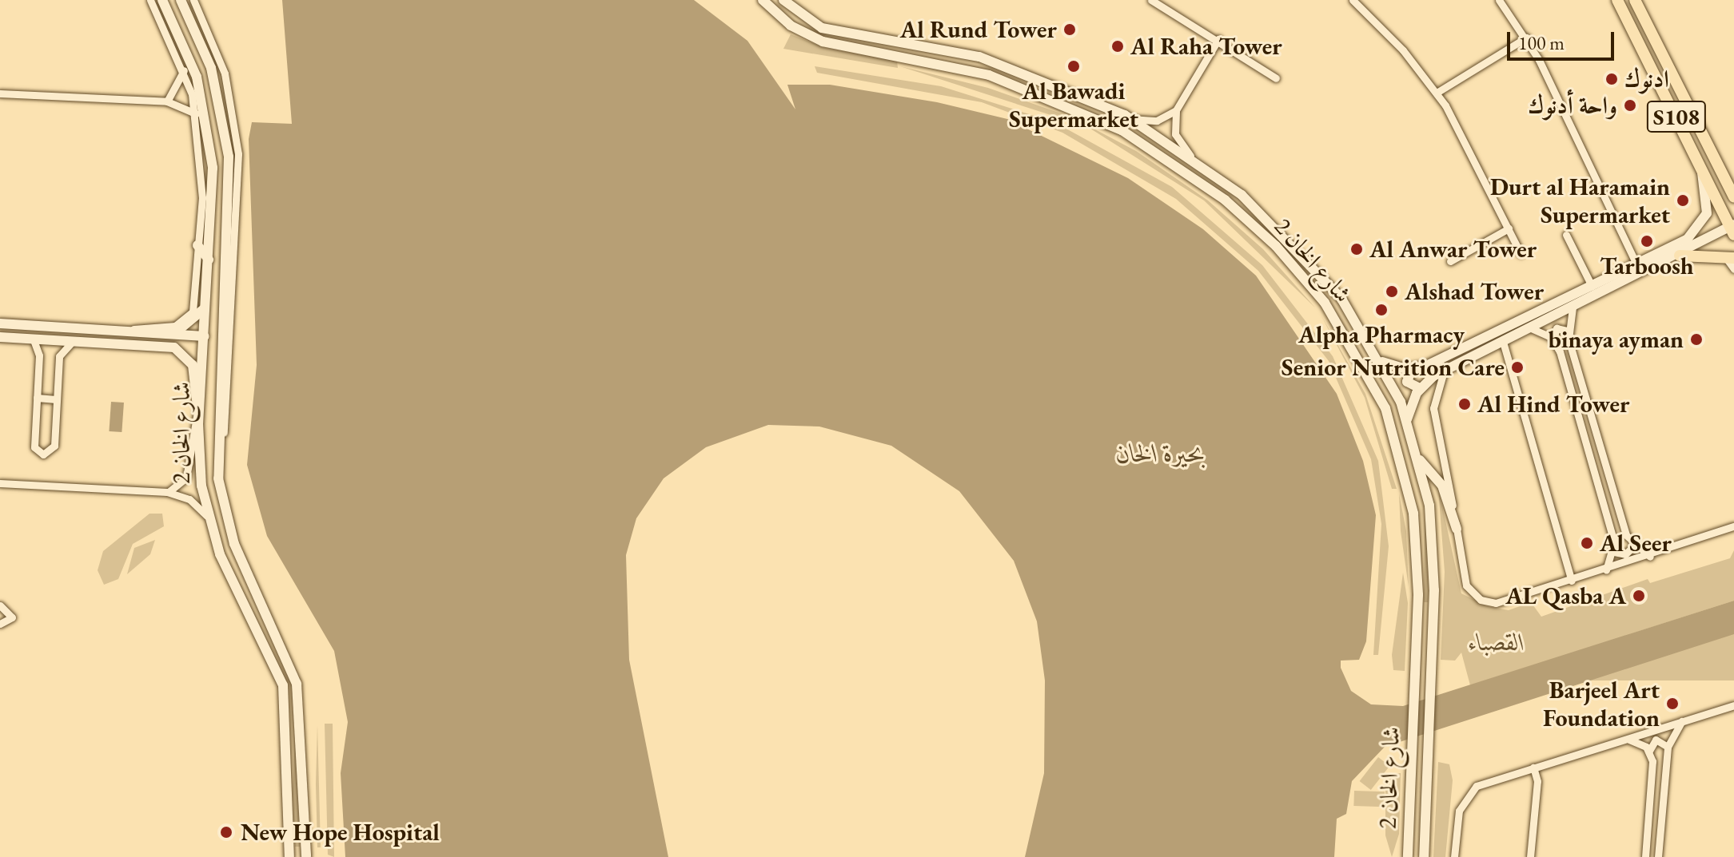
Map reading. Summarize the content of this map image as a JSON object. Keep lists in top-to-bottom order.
{
  "streets": {
    "main road": ["S108"],
    "street": ["شارع الخان 2"]
  },
  "water": ["بحيرة الخان"],
  "parks": ["القصباء"],
  "places": [
    "Al Rund Tower",
    "Al Raha Tower",
    "Al Bawadi Supermarket",
    "ادنوك",
    "واحة أدنوك",
    "Durt al Haramain Supermarket",
    "Tarboosh",
    "Al Anwar Tower",
    "Alshad Tower",
    "Alpha Pharmacy",
    "binaya ayman",
    "Senior Nutrition Care",
    "Al Hind Tower",
    "Al Seer",
    "AL Qasba A",
    "Barjeel Art Foundation",
    "New Hope Hospital"
  ],
  "scale_bar": "100 m"
}
